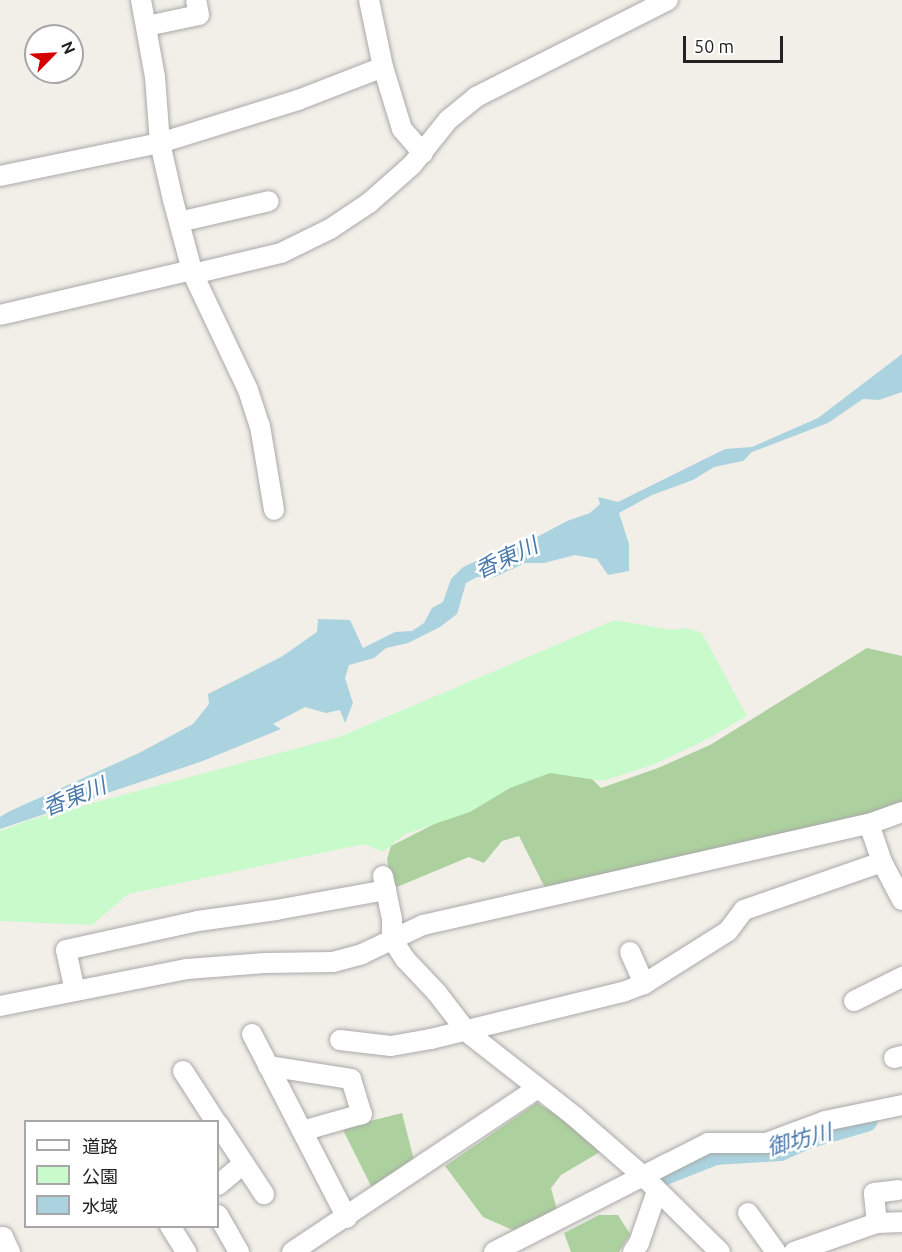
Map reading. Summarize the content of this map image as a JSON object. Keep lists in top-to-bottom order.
{
  "water": ["香東川", "御坊川"],
  "legend": ["道路", "公園", "水域"],
  "scale_bar": "50 m",
  "north": "top right"
}
